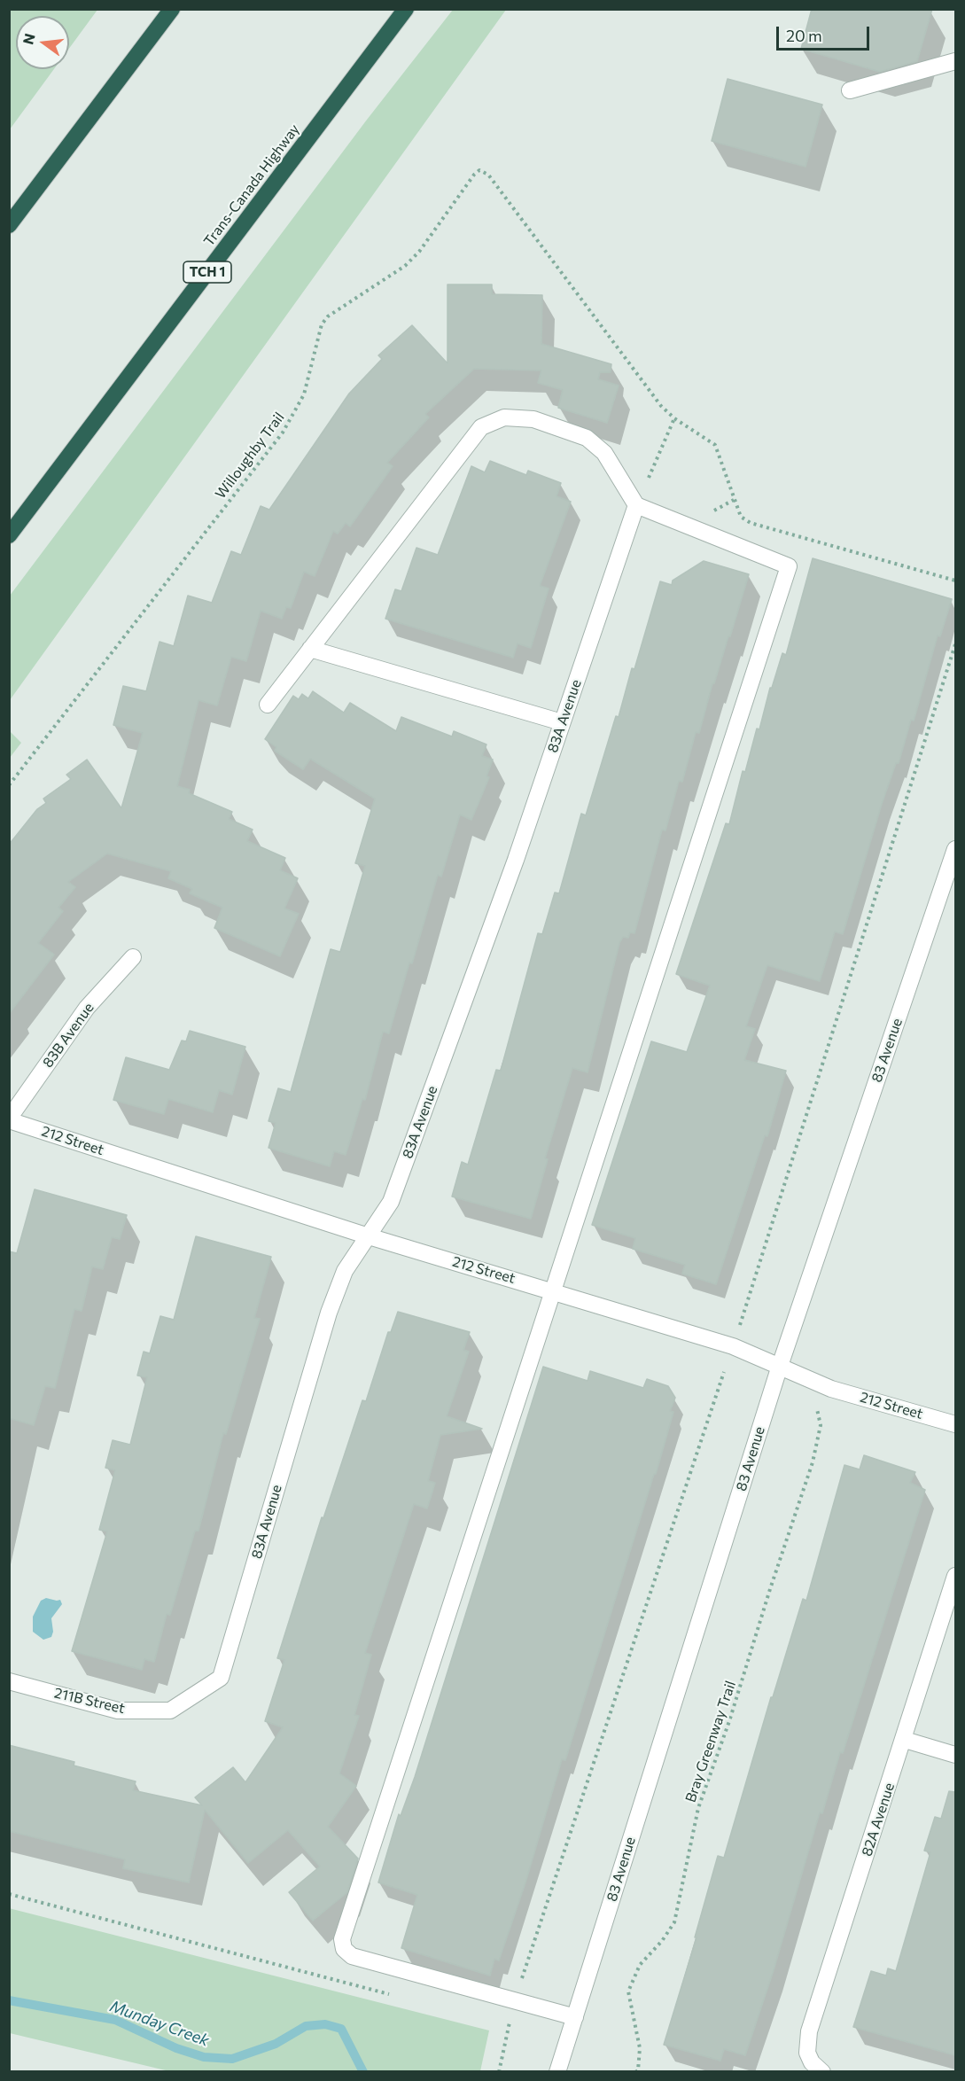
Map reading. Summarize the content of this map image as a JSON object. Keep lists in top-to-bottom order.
{
  "streets": {
    "highway": ["Trans-Canada Highway", "TCH 1"],
    "street": [
      "83A Avenue",
      "83B Avenue",
      "83 Avenue",
      "212 Street",
      "211B Street",
      "82A Avenue"
    ],
    "path": ["Willoughby Trail", "Bray Greenway Trail"]
  },
  "crossings": [
    ["83A Avenue", "212 Street"],
    ["83A Avenue", "211B Street"],
    ["83B Avenue", "212 Street"],
    ["83 Avenue", "212 Street"]
  ],
  "water": ["Munday Creek"],
  "scale_bar": "20 m",
  "north": "left"
}
